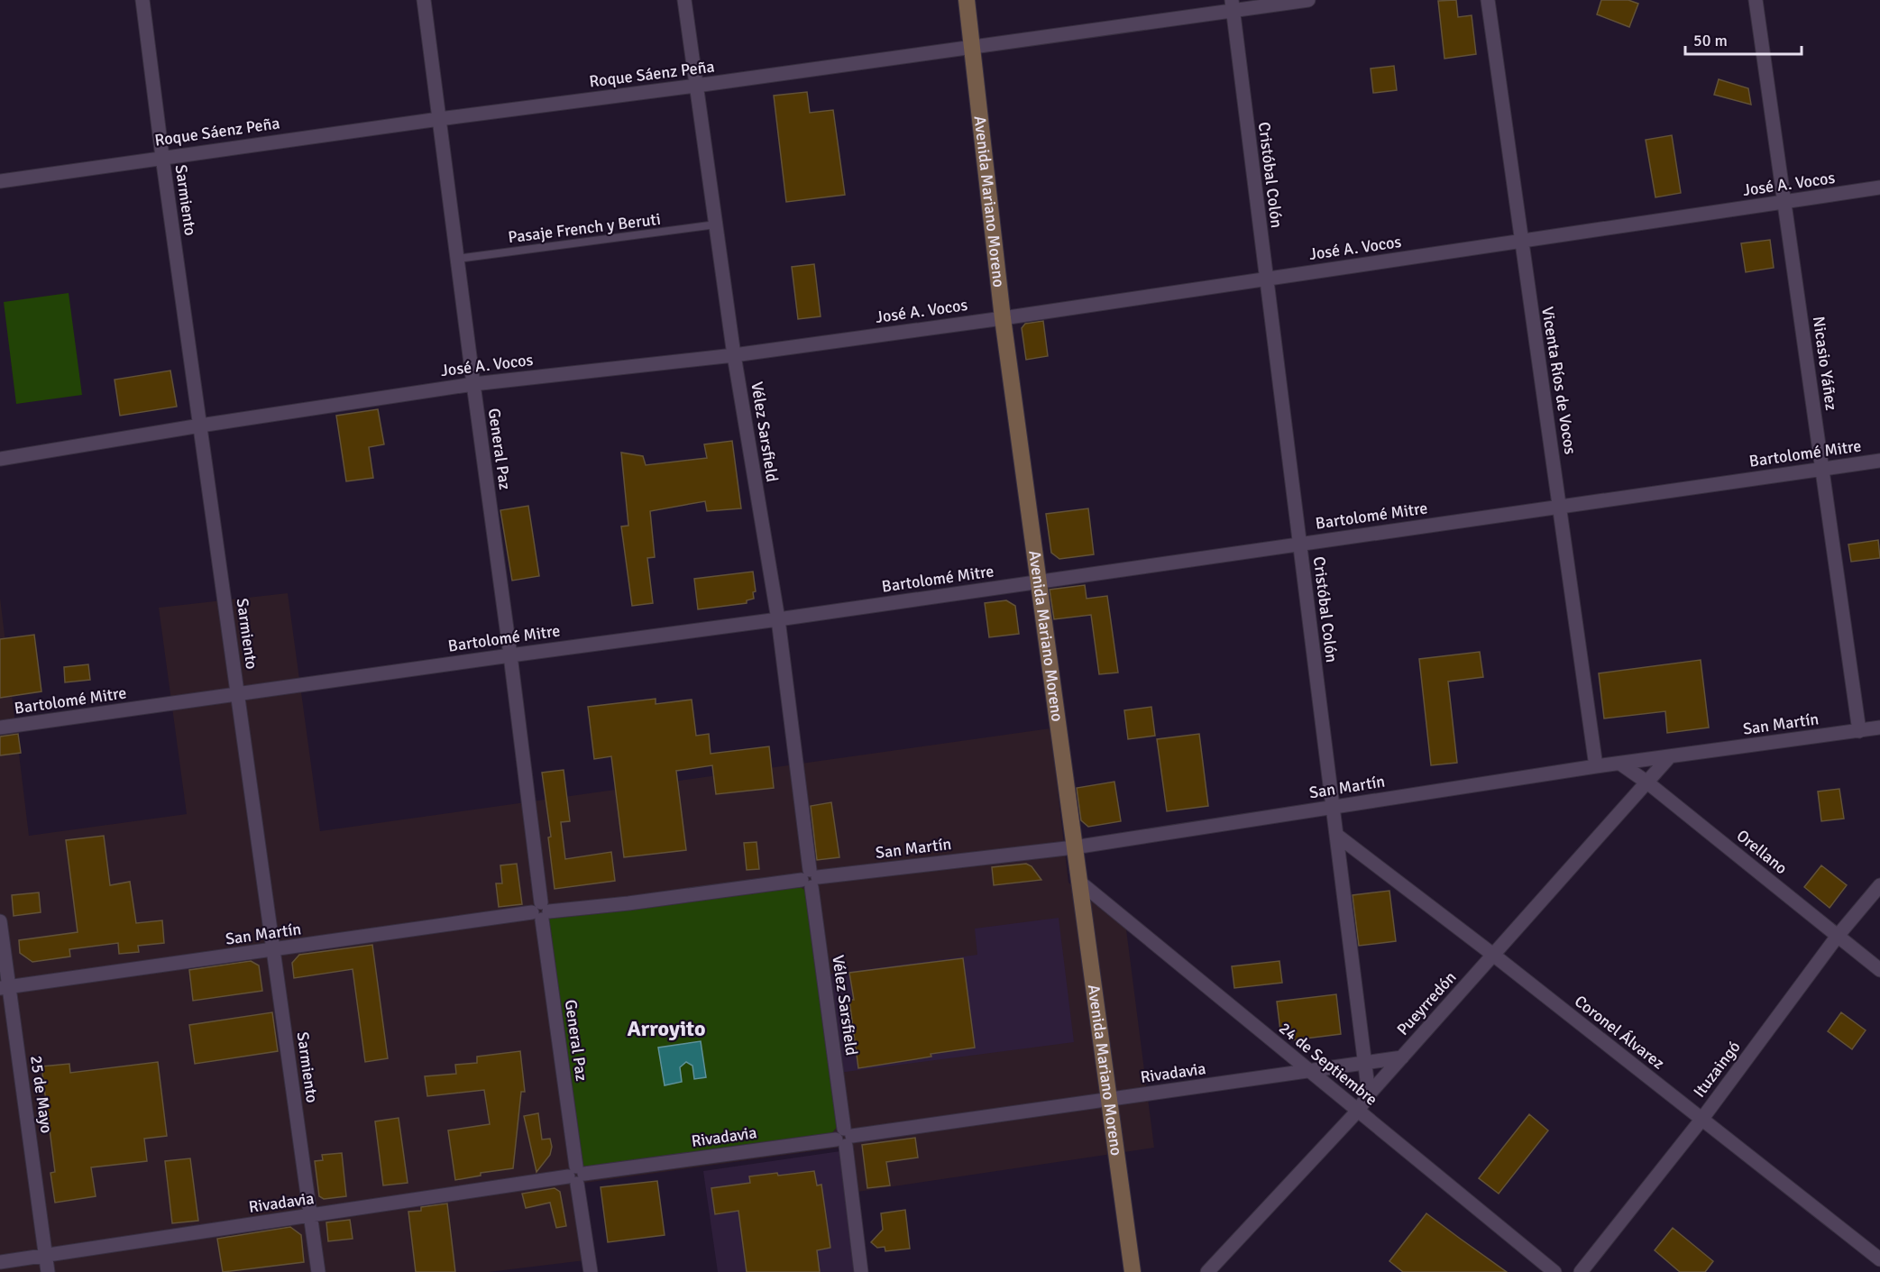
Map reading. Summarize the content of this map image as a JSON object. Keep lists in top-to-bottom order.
{
  "streets": {
    "main road": ["Avenida Mariano Moreno"],
    "street": [
      "Roque Sáenz Peña",
      "Cristóbal Colón",
      "José A. Vocos",
      "Sarmiento",
      "Nicasio Yáñez",
      "Vicenta Ríos de Vocos",
      "Vélez Sarsfield",
      "General Paz",
      "Bartolomé Mitre",
      "San Martín",
      "Orellano",
      "Pueyrredón",
      "Coronel Álvarez",
      "24 de Septiembre",
      "Ituzaingó",
      "Rivadavia",
      "25 de Mayo"
    ],
    "lane": ["Pasaje French y Beruti"]
  },
  "crossings": [
    ["Roque Sáenz Peña", "Cristóbal Colón"],
    ["Roque Sáenz Peña", "Sarmiento"],
    ["Roque Sáenz Peña", "Avenida Mariano Moreno"],
    ["Roque Sáenz Peña", "Vélez Sarsfield"],
    ["Roque Sáenz Peña", "General Paz"],
    ["Cristóbal Colón", "José A. Vocos"],
    ["Cristóbal Colón", "Bartolomé Mitre"],
    ["Cristóbal Colón", "San Martín"],
    ["Cristóbal Colón", "Pueyrredón"],
    ["Cristóbal Colón", "Coronel Álvarez"],
    ["Cristóbal Colón", "Rivadavia"],
    ["José A. Vocos", "Sarmiento"],
    ["José A. Vocos", "Avenida Mariano Moreno"],
    ["José A. Vocos", "Nicasio Yáñez"],
    ["José A. Vocos", "Vicenta Ríos de Vocos"],
    ["José A. Vocos", "Vélez Sarsfield"],
    ["José A. Vocos", "General Paz"],
    ["Sarmiento", "Bartolomé Mitre"],
    ["Sarmiento", "San Martín"],
    ["Sarmiento", "Rivadavia"],
    ["Avenida Mariano Moreno", "Bartolomé Mitre"],
    ["Avenida Mariano Moreno", "San Martín"],
    ["Avenida Mariano Moreno", "24 de Septiembre"],
    ["Avenida Mariano Moreno", "Rivadavia"],
    ["Pasaje French y Beruti", "Vélez Sarsfield"],
    ["Pasaje French y Beruti", "General Paz"],
    ["Nicasio Yáñez", "Bartolomé Mitre"],
    ["Nicasio Yáñez", "San Martín"],
    ["Vicenta Ríos de Vocos", "Bartolomé Mitre"],
    ["Vicenta Ríos de Vocos", "San Martín"],
    ["Vélez Sarsfield", "Bartolomé Mitre"],
    ["Vélez Sarsfield", "San Martín"],
    ["Vélez Sarsfield", "Rivadavia"],
    ["General Paz", "Bartolomé Mitre"],
    ["General Paz", "San Martín"],
    ["General Paz", "Rivadavia"],
    ["San Martín", "Orellano"],
    ["San Martín", "Pueyrredón"],
    ["San Martín", "25 de Mayo"],
    ["Orellano", "Pueyrredón"],
    ["Orellano", "Ituzaingó"],
    ["Pueyrredón", "Coronel Álvarez"],
    ["Pueyrredón", "24 de Septiembre"],
    ["Pueyrredón", "Rivadavia"],
    ["Coronel Álvarez", "Ituzaingó"],
    ["24 de Septiembre", "Rivadavia"],
    ["Rivadavia", "25 de Mayo"]
  ],
  "districts": ["Arroyito"],
  "scale_bar": "50 m"
}
